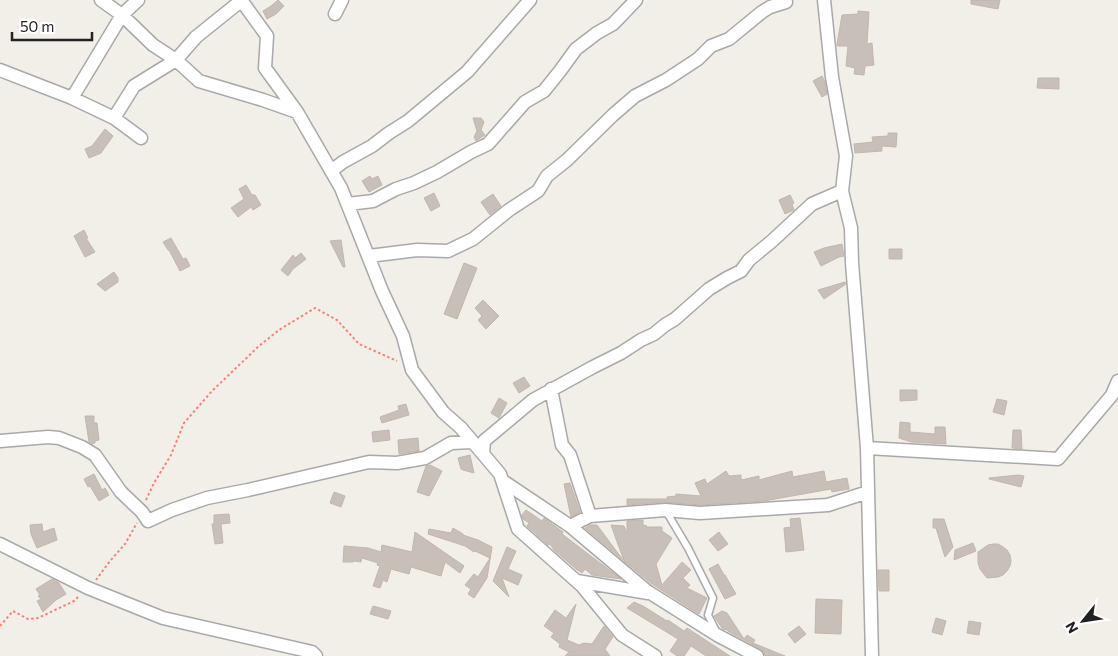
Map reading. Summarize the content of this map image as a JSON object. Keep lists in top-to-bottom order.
{
  "scale_bar": "50 m",
  "north": "bottom left"
}
